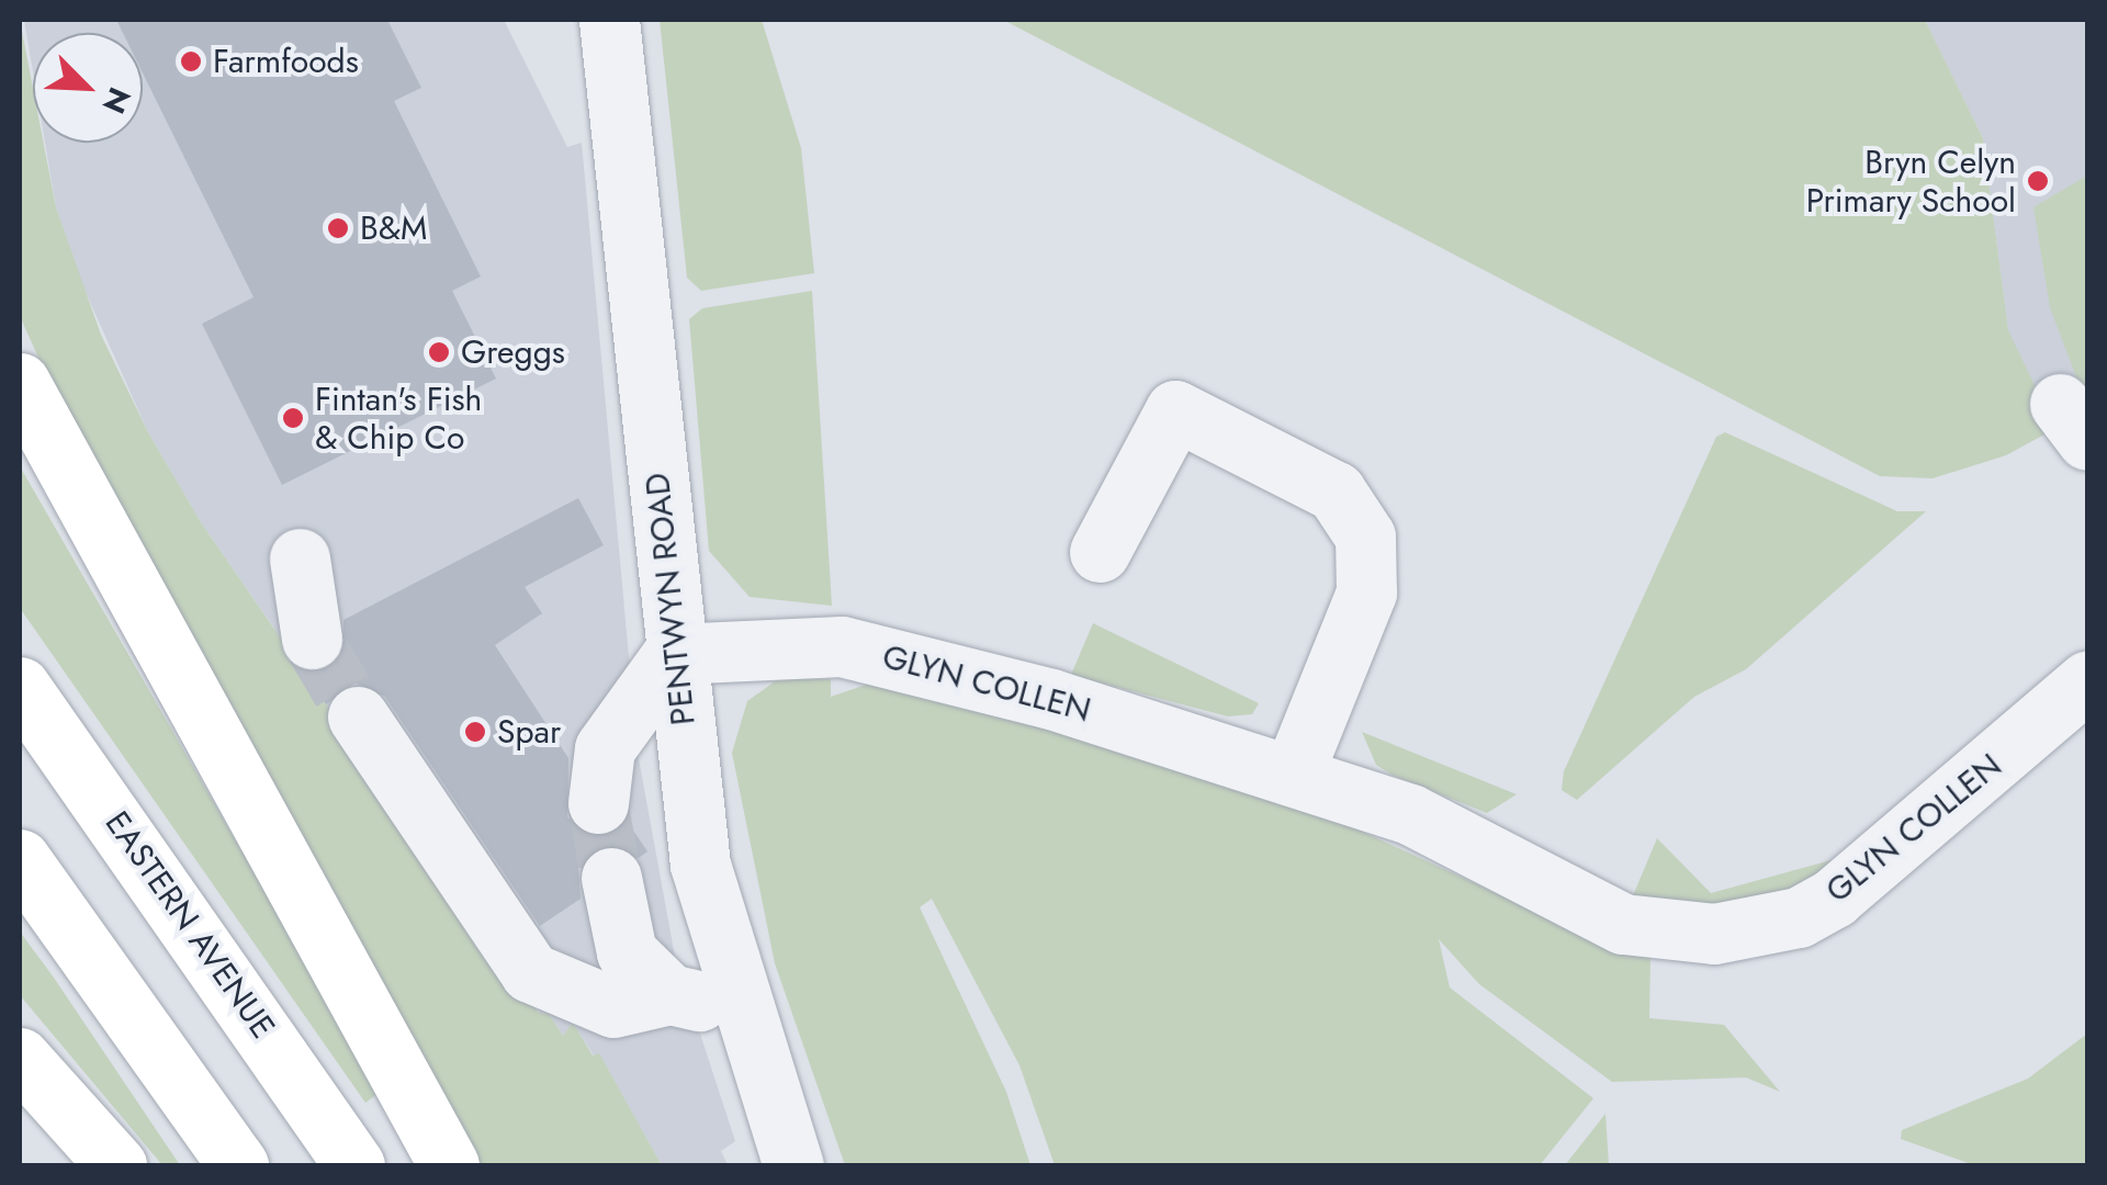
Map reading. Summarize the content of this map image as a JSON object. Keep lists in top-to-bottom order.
{
  "streets": {
    "highway": ["EASTERN AVENUE"],
    "street": ["PENTWYN ROAD", "GLYN COLLEN"]
  },
  "crossings": [
    ["PENTWYN ROAD", "GLYN COLLEN"]
  ],
  "places": [
    "Farmfoods",
    "Bryn Celyn Primary School",
    "B&M",
    "Greggs",
    "Fintan's Fish & Chip Co",
    "Spar"
  ],
  "north": "bottom right"
}
